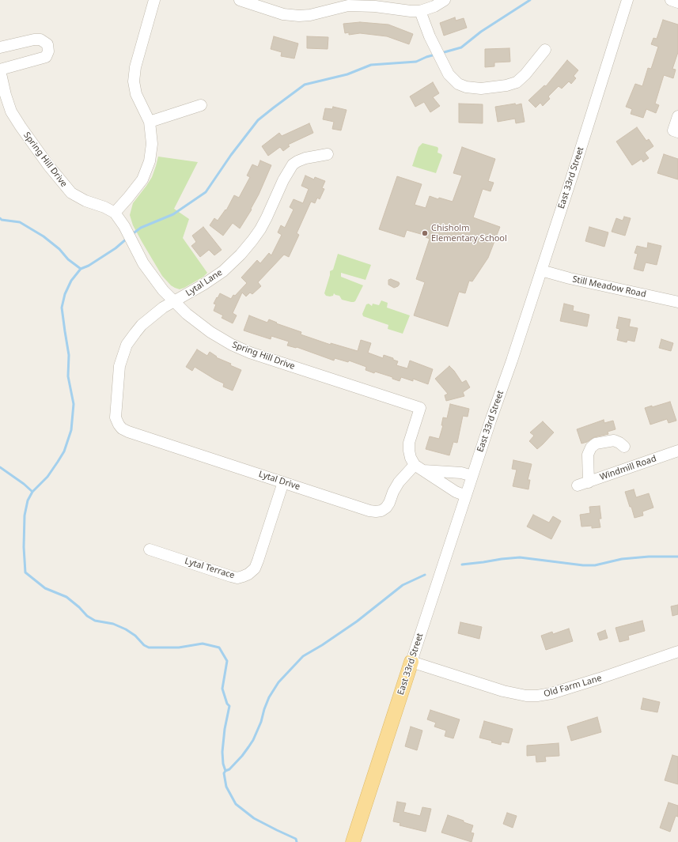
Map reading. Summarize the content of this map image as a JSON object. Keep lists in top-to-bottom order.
{
  "streets": {
    "main road": ["East 33rd Street"],
    "street": [
      "Spring Hill Drive",
      "Lytal Lane",
      "Still Meadow Road",
      "Windmill Road",
      "Lytal Drive",
      "Lytal Terrace",
      "Old Farm Lane"
    ]
  },
  "crossings": [
    ["Spring Hill Drive", "Lytal Lane"],
    ["Spring Hill Drive", "Lytal Drive"],
    ["East 33rd Street", "Still Meadow Road"],
    ["East 33rd Street", "Old Farm Lane"],
    ["Lytal Lane", "Lytal Drive"],
    ["Lytal Drive", "Lytal Terrace"]
  ],
  "places": ["Chisholm Elementary School"]
}
